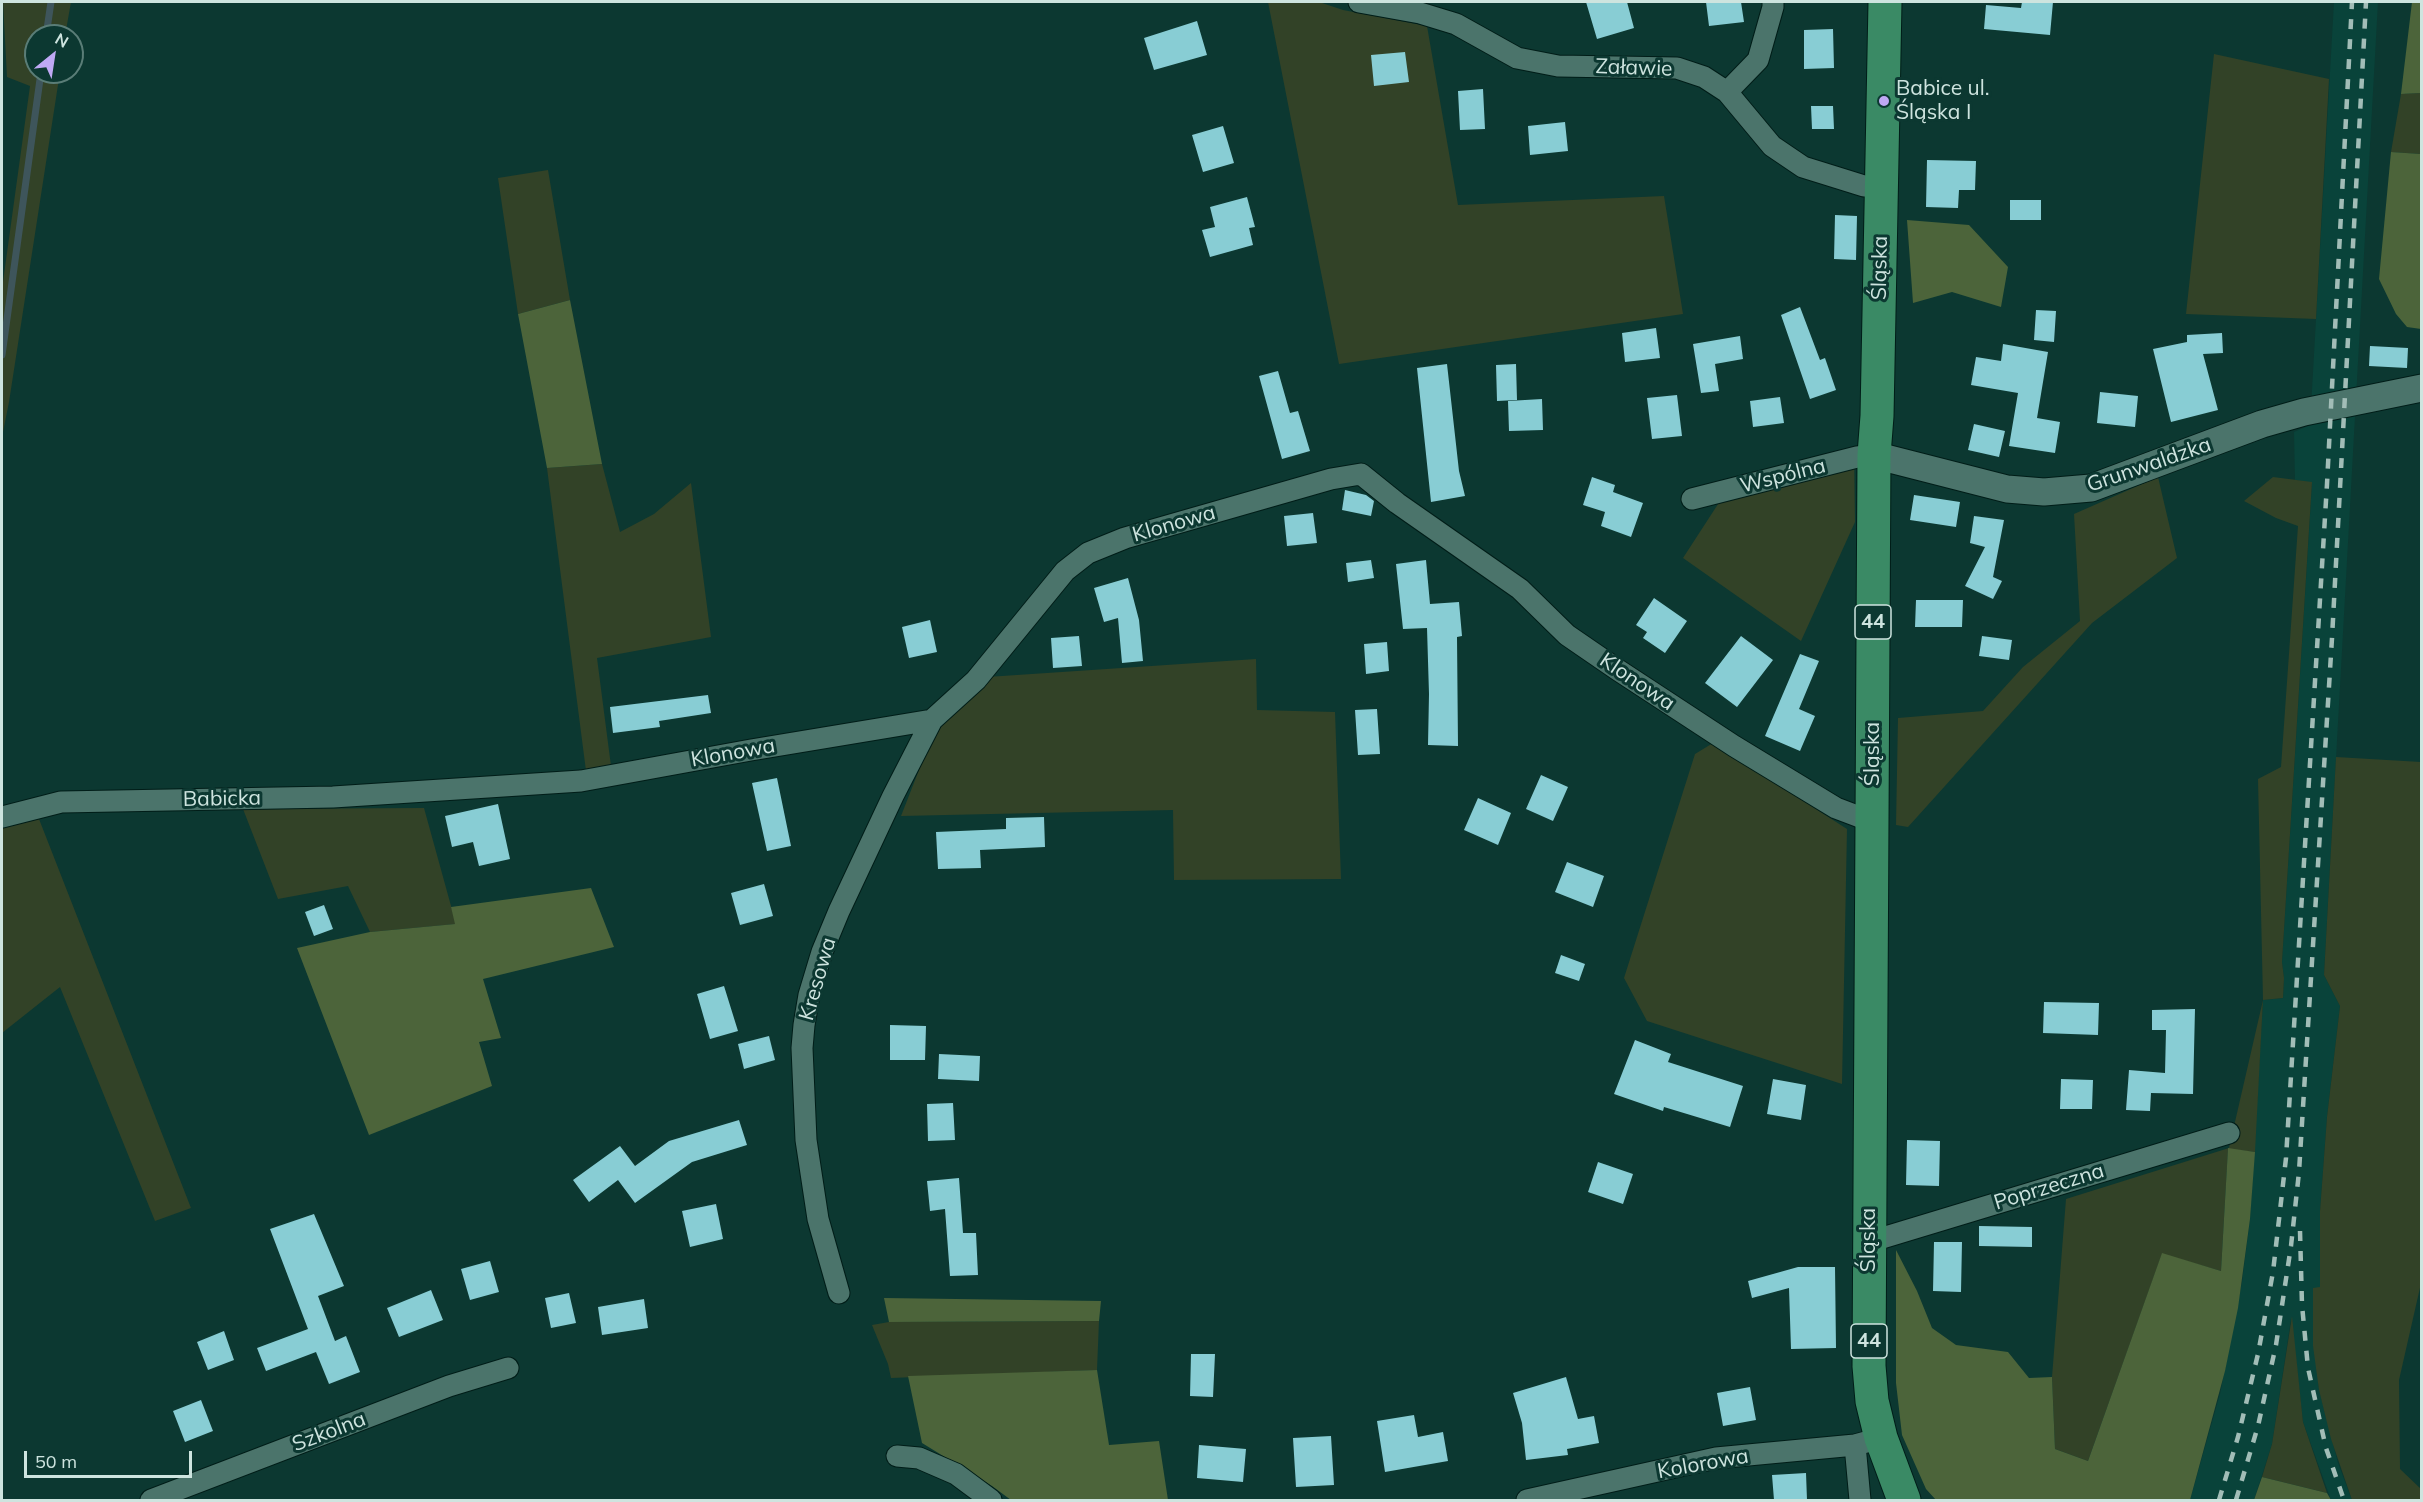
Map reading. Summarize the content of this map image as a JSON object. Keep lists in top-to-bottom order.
{
  "streets": {
    "main road": ["Śląska", "44"],
    "street": [
      "Załawie",
      "Grunwaldzka",
      "Wspólna",
      "Klonowa",
      "Babicka",
      "Kresowa",
      "Poprzeczna",
      "Szkolna",
      "Kolorowa"
    ]
  },
  "crossings": [
    ["Załawie", "Śląska"],
    ["Śląska", "Grunwaldzka"],
    ["Śląska", "Wspólna"],
    ["Śląska", "Klonowa"],
    ["Śląska", "Poprzeczna"],
    ["Śląska", "Kolorowa"],
    ["Grunwaldzka", "Wspólna"],
    ["Klonowa", "Babicka"],
    ["Klonowa", "Kresowa"]
  ],
  "places": ["Babice ul. Śląska I"],
  "scale_bar": "50 m",
  "north": "top right"
}
